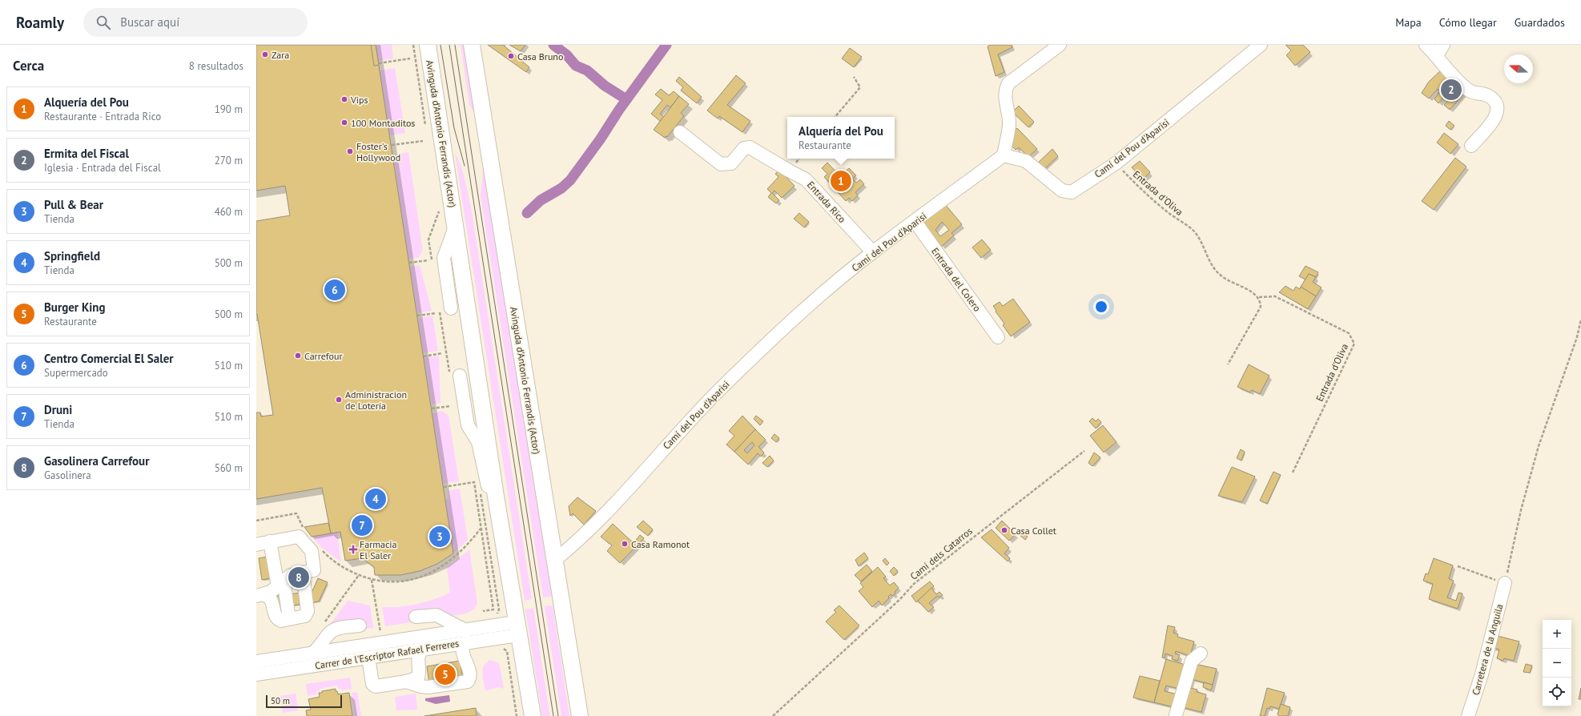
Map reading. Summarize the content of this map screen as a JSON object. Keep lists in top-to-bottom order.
{
  "streets": {
    "main road": ["Avinguda d'Antonio Ferrandis (Actor)"],
    "street": [
      "Camí del Pou d'Aparisi",
      "Entrada Rico",
      "Entrada del Colero",
      "Carretera de la Anguila",
      "Carrer de l'Escriptor Rafael Ferreres"
    ],
    "path": ["Entrada d'Oliva", "Camí dels Catarros"]
  },
  "crossings": [
    ["Avinguda d'Antonio Ferrandis (Actor)", "Camí del Pou d'Aparisi"],
    ["Avinguda d'Antonio Ferrandis (Actor)", "Carrer de l'Escriptor Rafael Ferreres"],
    ["Camí del Pou d'Aparisi", "Entrada d'Oliva"],
    ["Camí del Pou d'Aparisi", "Entrada Rico"],
    ["Camí del Pou d'Aparisi", "Entrada del Colero"]
  ],
  "places": {
    "other": [
      "Zara",
      "Casa Bruno",
      "Vips",
      "100 Montaditos",
      "Foster's Hollywood",
      "Carrefour",
      "Administracion de Lotería",
      "Casa Collet",
      "Casa Ramonot"
    ],
    "health": ["Farmacia El Saler"]
  },
  "scale_bar": "50 m",
  "north": "left",
  "page": {
    "header": "Roamly",
    "search": "Buscar aquí",
    "nav": ["Mapa", "Cómo llegar", "Guardados"],
    "heading": ["Cerca", "8 resultados"],
    "pins": [
      "2",
      "1",
      "6",
      "4",
      "7",
      "3",
      "8",
      "5"
    ],
    "list": [
      {
        "mark": "1",
        "name": "Alquería del Pou",
        "note": "Restaurante · Entrada Rico",
        "value": "190 m"
      },
      {
        "mark": "2",
        "name": "Ermita del Fiscal",
        "note": "Iglesia · Entrada del Fiscal",
        "value": "270 m"
      },
      {
        "mark": "3",
        "name": "Pull & Bear",
        "note": "Tienda",
        "value": "460 m"
      },
      {
        "mark": "4",
        "name": "Springfield",
        "note": "Tienda",
        "value": "500 m"
      },
      {
        "mark": "5",
        "name": "Burger King",
        "note": "Restaurante",
        "value": "500 m"
      },
      {
        "mark": "6",
        "name": "Centro Comercial El Saler",
        "note": "Supermercado",
        "value": "510 m"
      },
      {
        "mark": "7",
        "name": "Druni",
        "note": "Tienda",
        "value": "510 m"
      },
      {
        "mark": "8",
        "name": "Gasolinera Carrefour",
        "note": "Gasolinera",
        "value": "560 m"
      }
    ],
    "popup": ["Alquería del Pou", "Restaurante"],
    "map_buttons": ["+", "−"],
    "scale": "50 m"
  }
}
